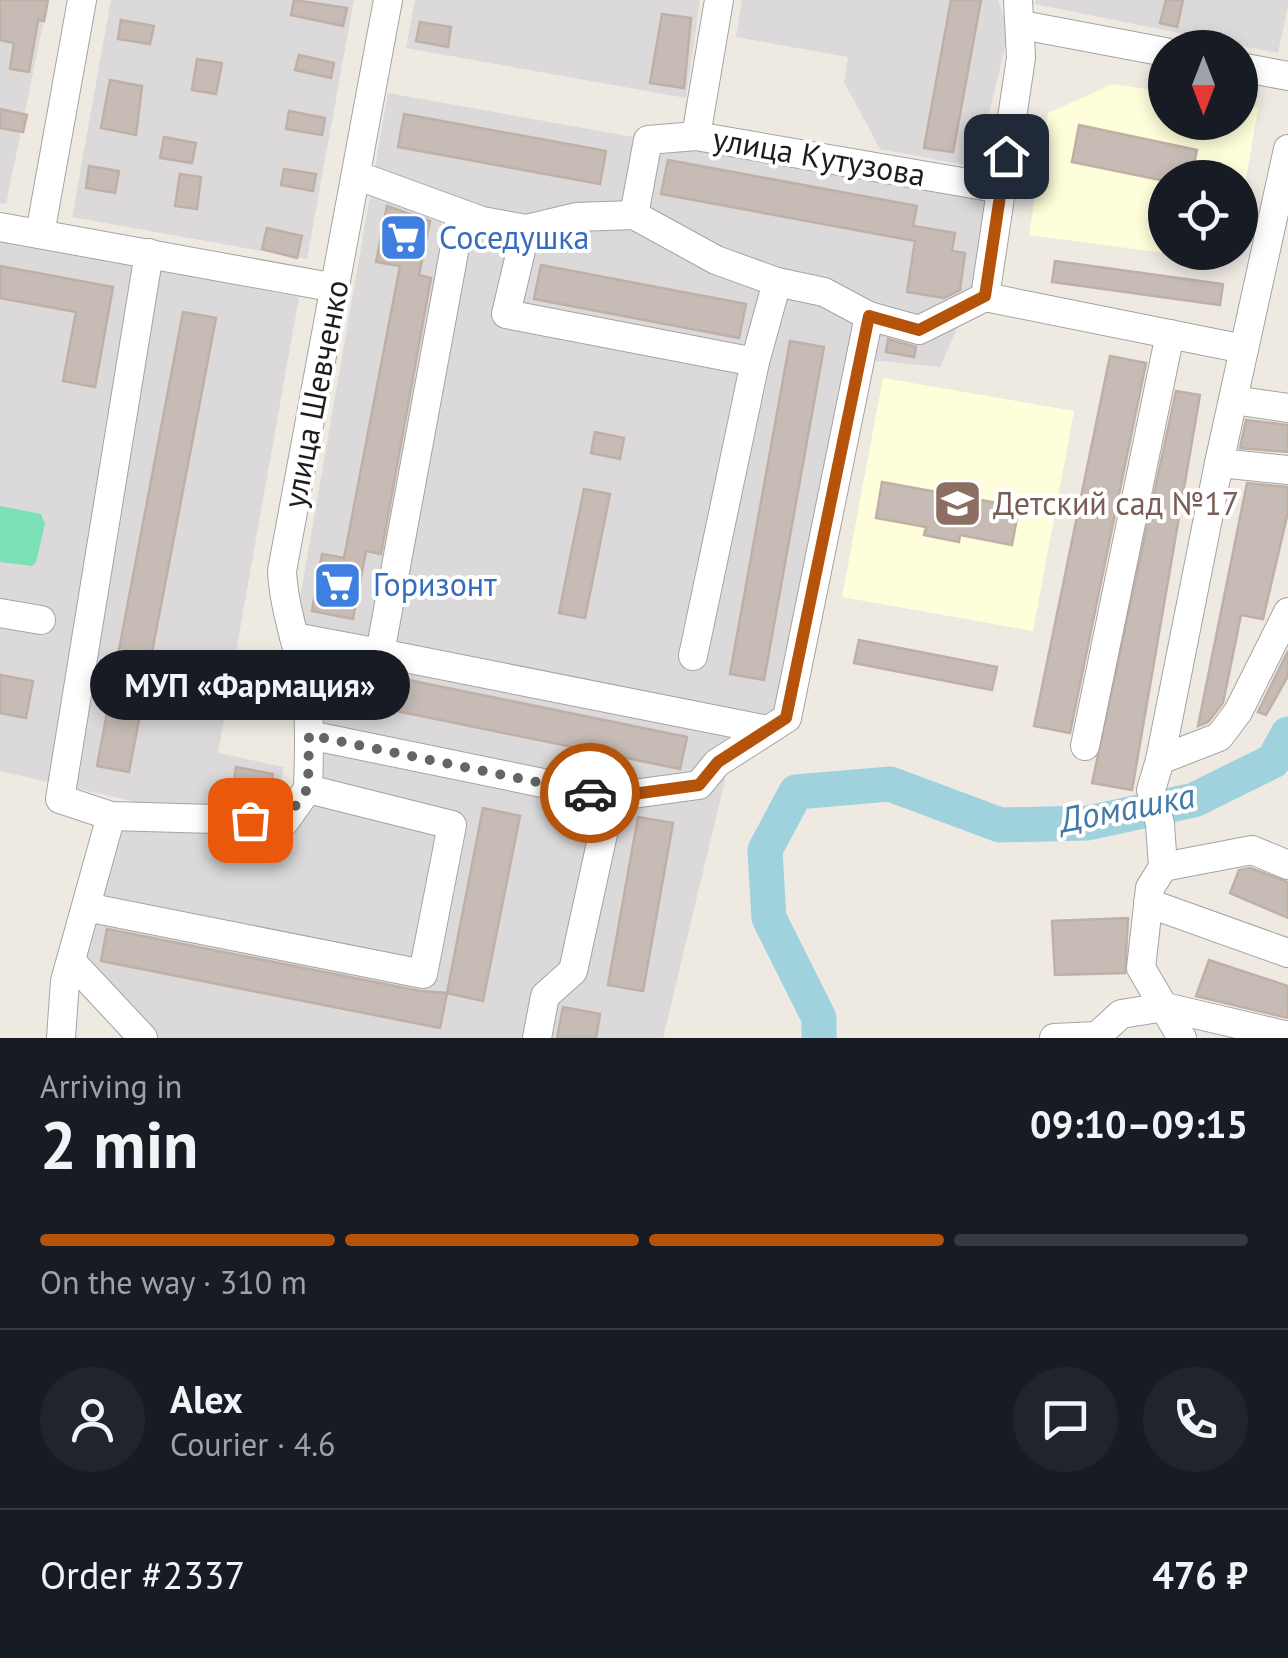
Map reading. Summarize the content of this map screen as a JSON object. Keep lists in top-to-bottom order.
{
  "streets": {
    "street": ["улица Кутузова", "улица Шевченко"]
  },
  "water": ["Домашка"],
  "places": {
    "supermarket": ["Соседушка", "Горизонт"],
    "school or university": ["Детский сад №17"],
    "other": ["МУП «Фармация»"]
  },
  "north": "bottom",
  "page": {
    "bubble": "МУП «Фармация»",
    "heading": ["2 min", "Arriving in", "09:10–09:15"],
    "panel": [
      "Alex",
      "Courier · 4.6",
      "Order #2337",
      "476 ₽"
    ],
    "bar": "On the way · 310 m"
  }
}
